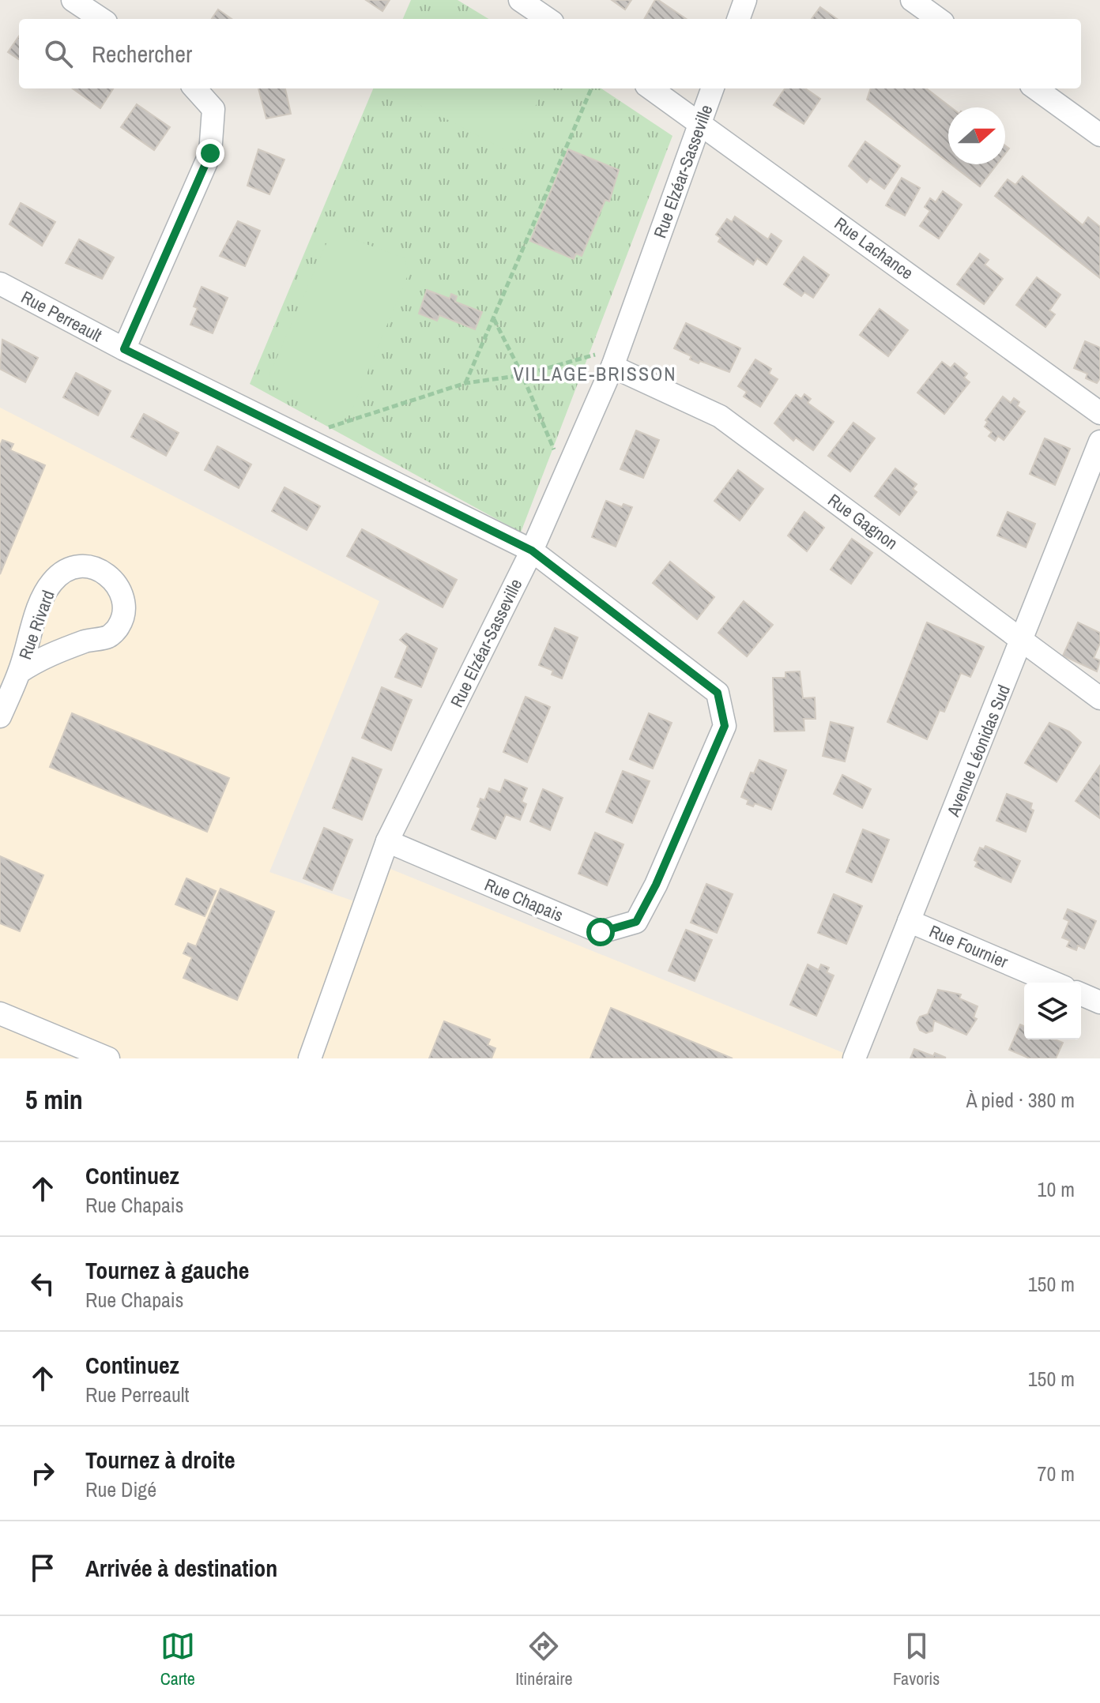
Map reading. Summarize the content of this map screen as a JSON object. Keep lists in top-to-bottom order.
{
  "streets": {
    "street": [
      "Rue Elzéar-Sasseville",
      "Rue Lachance",
      "Rue Perreault",
      "Rue Gagnon",
      "Rue Rivard",
      "Avenue Léonidas Sud",
      "Rue Chapais",
      "Rue Fournier"
    ]
  },
  "crossings": [
    ["Rue Elzéar-Sasseville", "Rue Lachance"],
    ["Rue Elzéar-Sasseville", "Rue Perreault"],
    ["Rue Elzéar-Sasseville", "Rue Gagnon"],
    ["Rue Elzéar-Sasseville", "Rue Chapais"],
    ["Rue Perreault", "Rue Chapais"],
    ["Rue Gagnon", "Avenue Léonidas Sud"],
    ["Avenue Léonidas Sud", "Rue Fournier"]
  ],
  "districts": ["VILLAGE-BRISSON"],
  "north": "right",
  "page": {
    "search": "Rechercher",
    "heading": ["5 min", "À pied · 380 m"],
    "list": [
      ["Continuez", "Rue Chapais", "10 m"],
      ["Tournez à gauche", "Rue Chapais", "150 m"],
      ["Continuez", "Rue Perreault", "150 m"],
      ["Tournez à droite", "Rue Digé", "70 m"],
      "Arrivée à destination"
    ],
    "nav": ["Carte", "Itinéraire", "Favoris"]
  }
}
